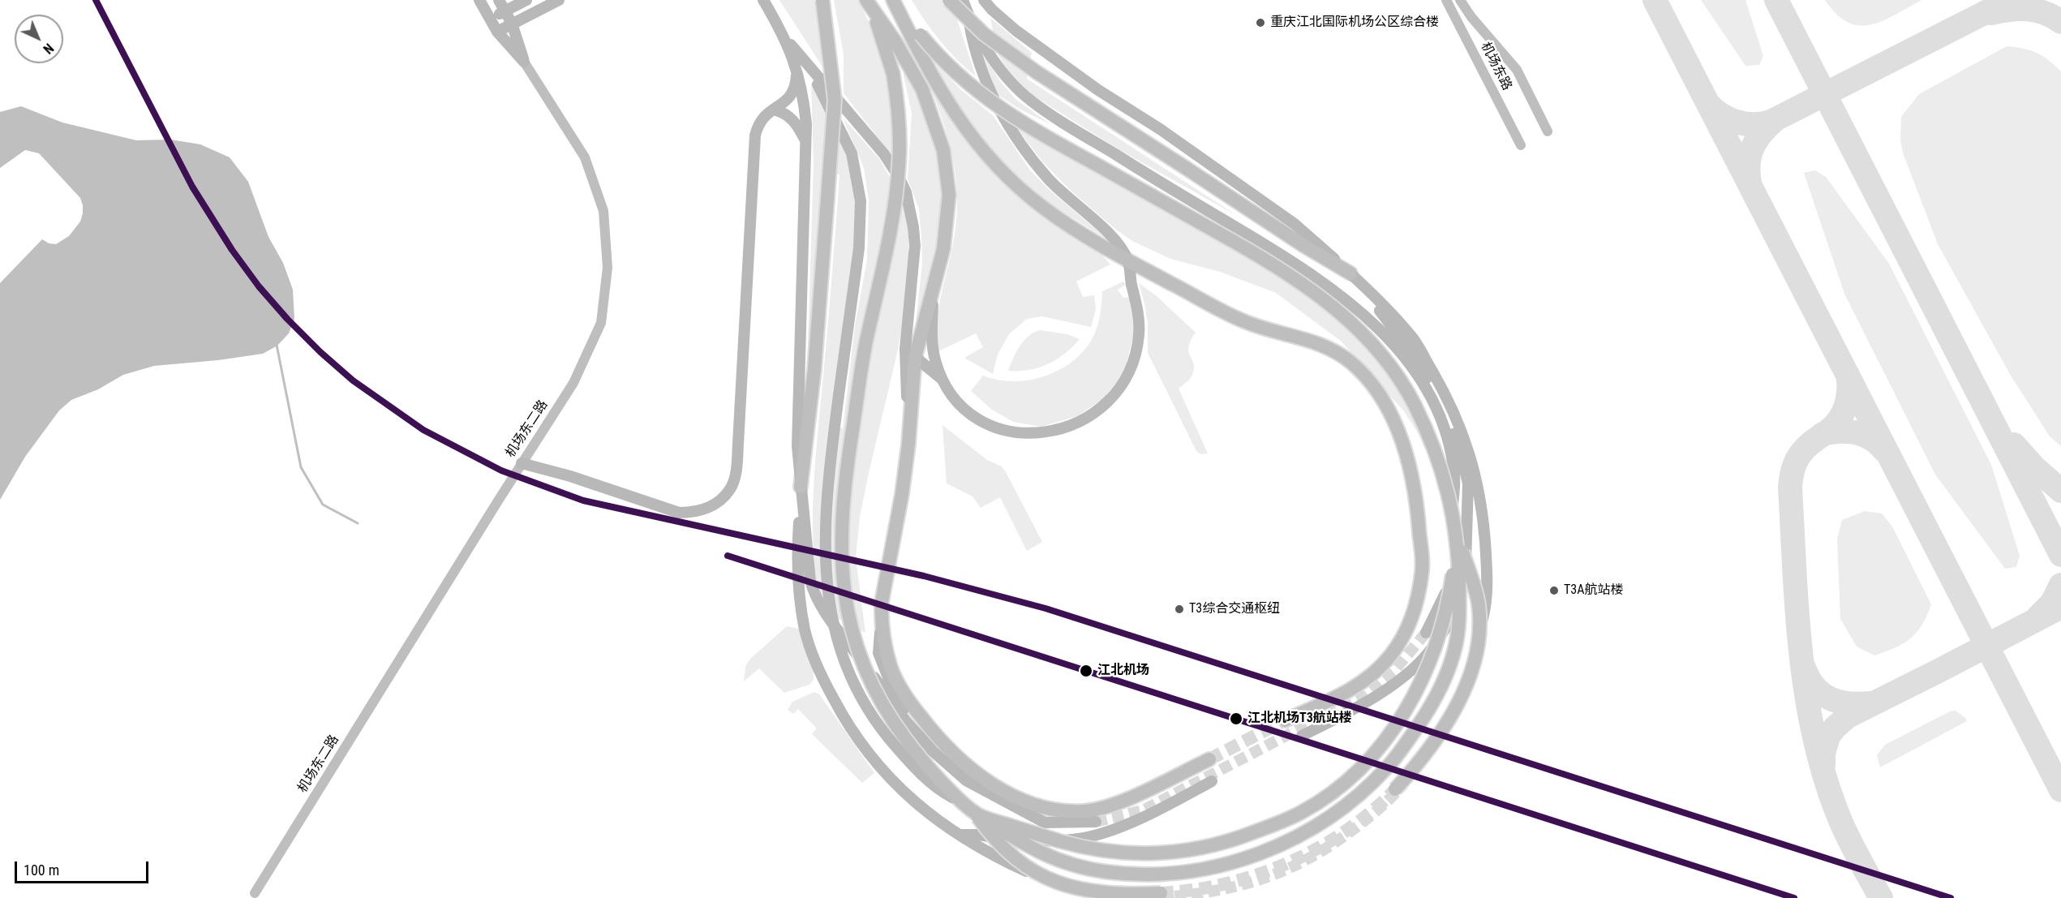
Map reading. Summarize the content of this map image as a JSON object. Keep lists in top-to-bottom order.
{
  "streets": {
    "main road": ["机场东二路"],
    "street": ["机场东路"]
  },
  "places": [
    "重庆江北国际机场公区综合楼",
    "T3A航站楼",
    "T3综合交通枢纽",
    "江北机场",
    "江北机场T3航站楼"
  ],
  "scale_bar": "100 m",
  "north": "bottom right"
}
